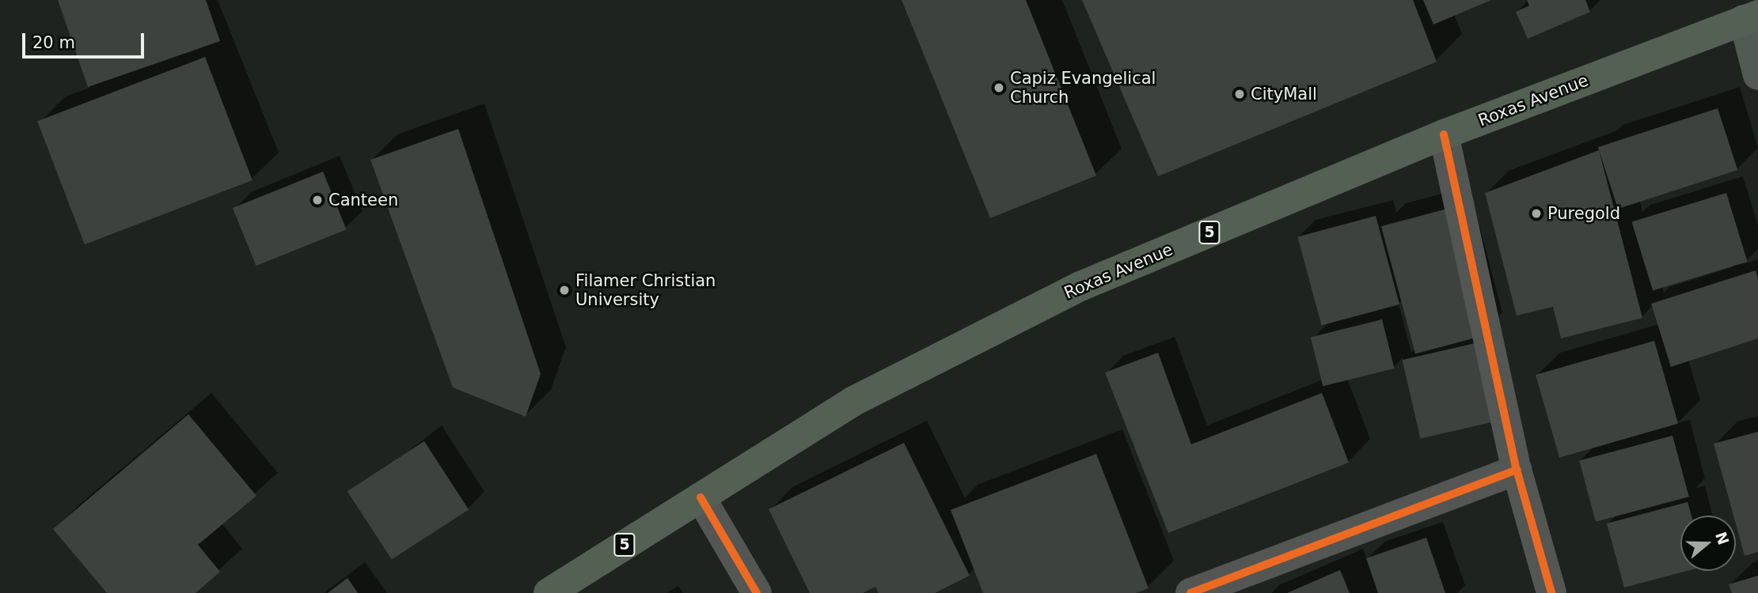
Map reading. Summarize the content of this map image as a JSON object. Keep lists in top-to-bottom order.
{
  "streets": {
    "highway": ["Roxas Avenue", "5"]
  },
  "places": [
    "Capiz Evangelical Church",
    "CityMall",
    "Canteen",
    "Puregold",
    "Filamer Christian University"
  ],
  "scale_bar": "20 m",
  "north": "right"
}
